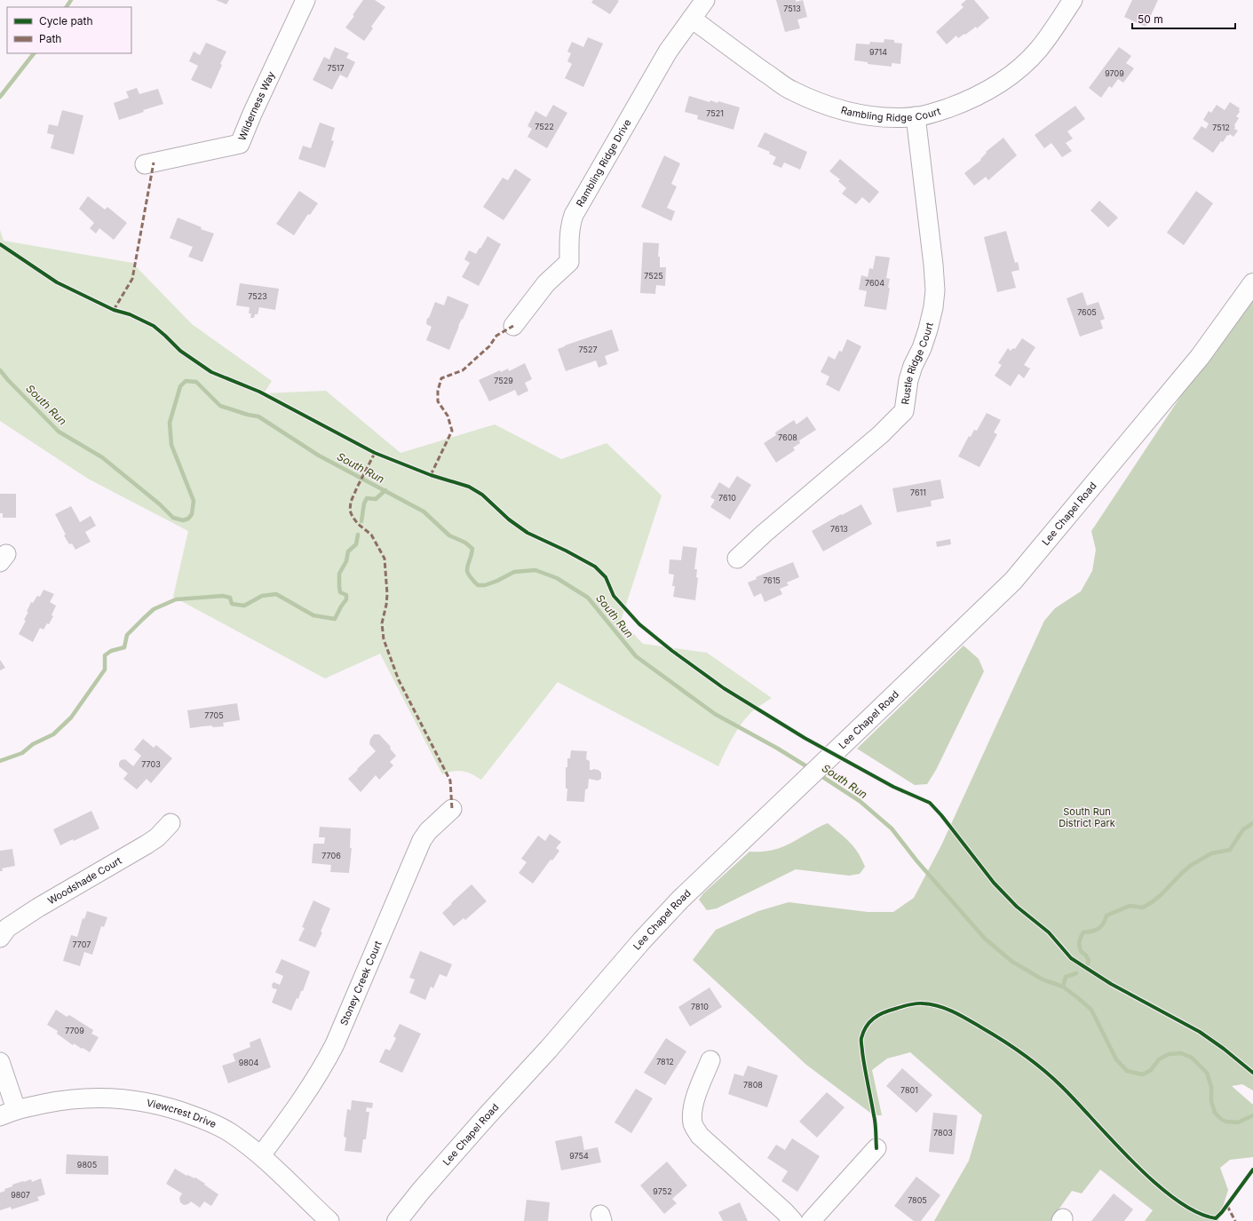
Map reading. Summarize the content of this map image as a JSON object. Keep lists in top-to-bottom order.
{
  "streets": {
    "main road": ["Lee Chapel Road"],
    "street": [
      "Wilderness Way",
      "Rambling Ridge Court",
      "Rambling Ridge Drive",
      "Rustle Ridge Court",
      "Woodshade Court",
      "Stoney Creek Court",
      "Viewcrest Drive"
    ]
  },
  "crossings": [
    ["Rambling Ridge Court", "Rambling Ridge Drive"],
    ["Rambling Ridge Court", "Rustle Ridge Court"],
    ["Stoney Creek Court", "Viewcrest Drive"]
  ],
  "water": ["South Run"],
  "parks": ["South Run District Park"],
  "house_numbers": [
    "7513",
    "9714",
    "7517",
    "9709",
    "7521",
    "7522",
    "7512",
    "7525",
    "7604",
    "7523",
    "7605",
    "7527",
    "7529",
    "7608",
    "7611",
    "7610",
    "7613",
    "7615",
    "7705",
    "7703",
    "7706",
    "7707",
    "7810",
    "7709",
    "7812",
    "9804",
    "7808",
    "7801",
    "7803",
    "9754",
    "9805",
    "9752",
    "9807",
    "7805"
  ],
  "legend": ["Cycle path", "Path"],
  "scale_bar": "50 m"
}
